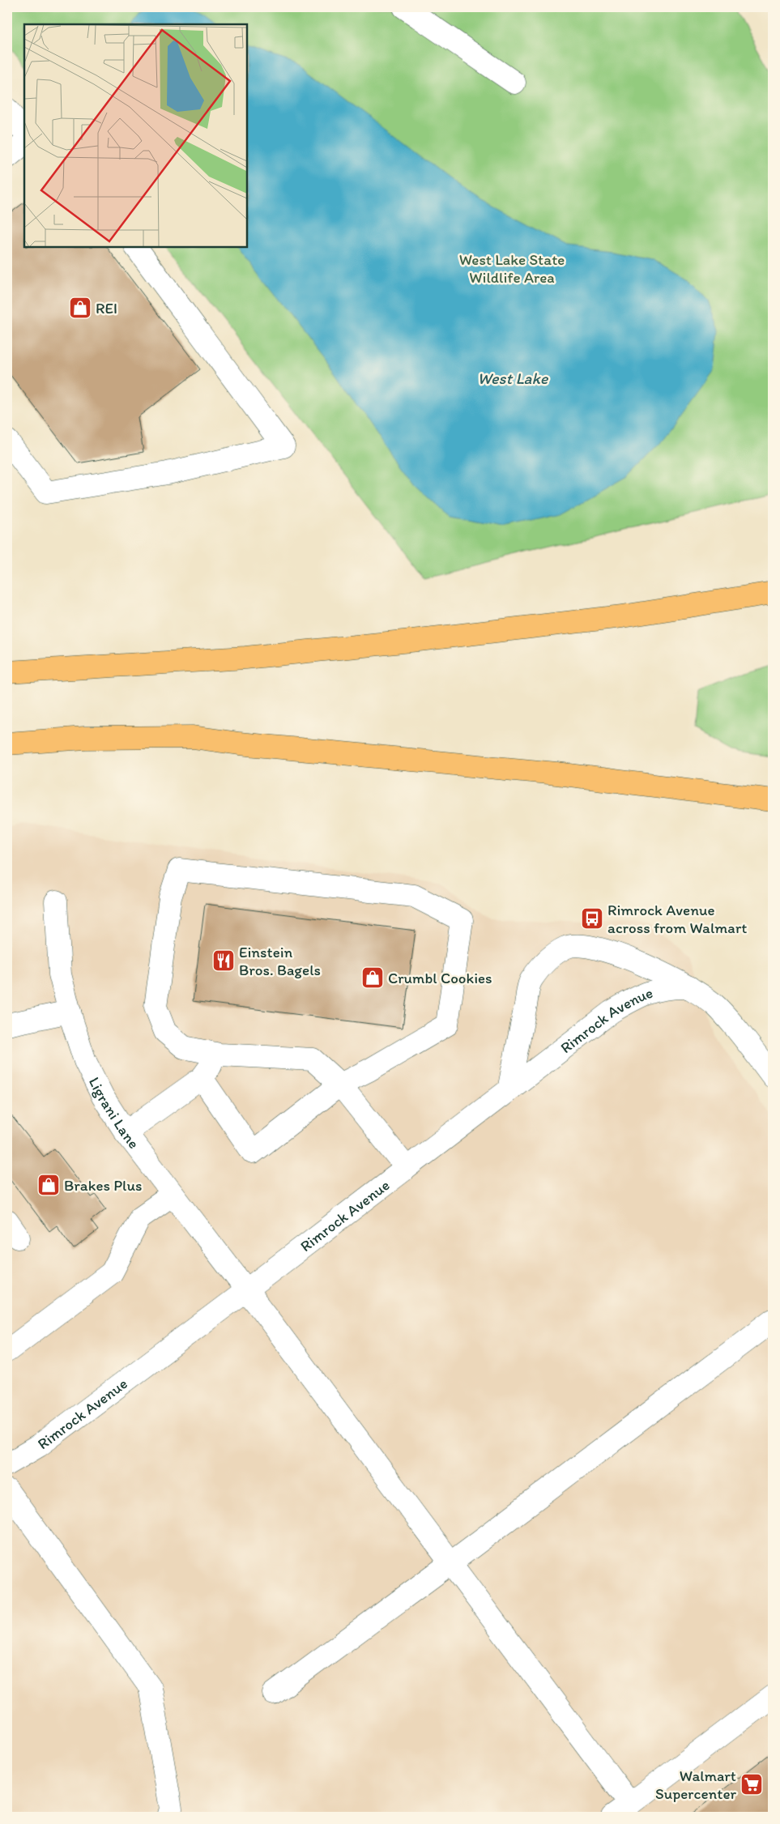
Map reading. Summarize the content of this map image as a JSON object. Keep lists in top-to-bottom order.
{
  "streets": {
    "street": ["Rimrock Avenue", "Ligrani Lane"]
  },
  "crossings": [
    ["Rimrock Avenue", "Ligrani Lane"]
  ],
  "water": ["West Lake"],
  "parks": ["West Lake State Wildlife Area"],
  "places": {
    "shop": ["REI", "Crumbl Cookies", "Brakes Plus"],
    "bus stop": ["Rimrock Avenue across from Walmart"],
    "restaurant": ["Einstein Bros. Bagels"],
    "supermarket": ["Walmart Supercenter"]
  }
}
